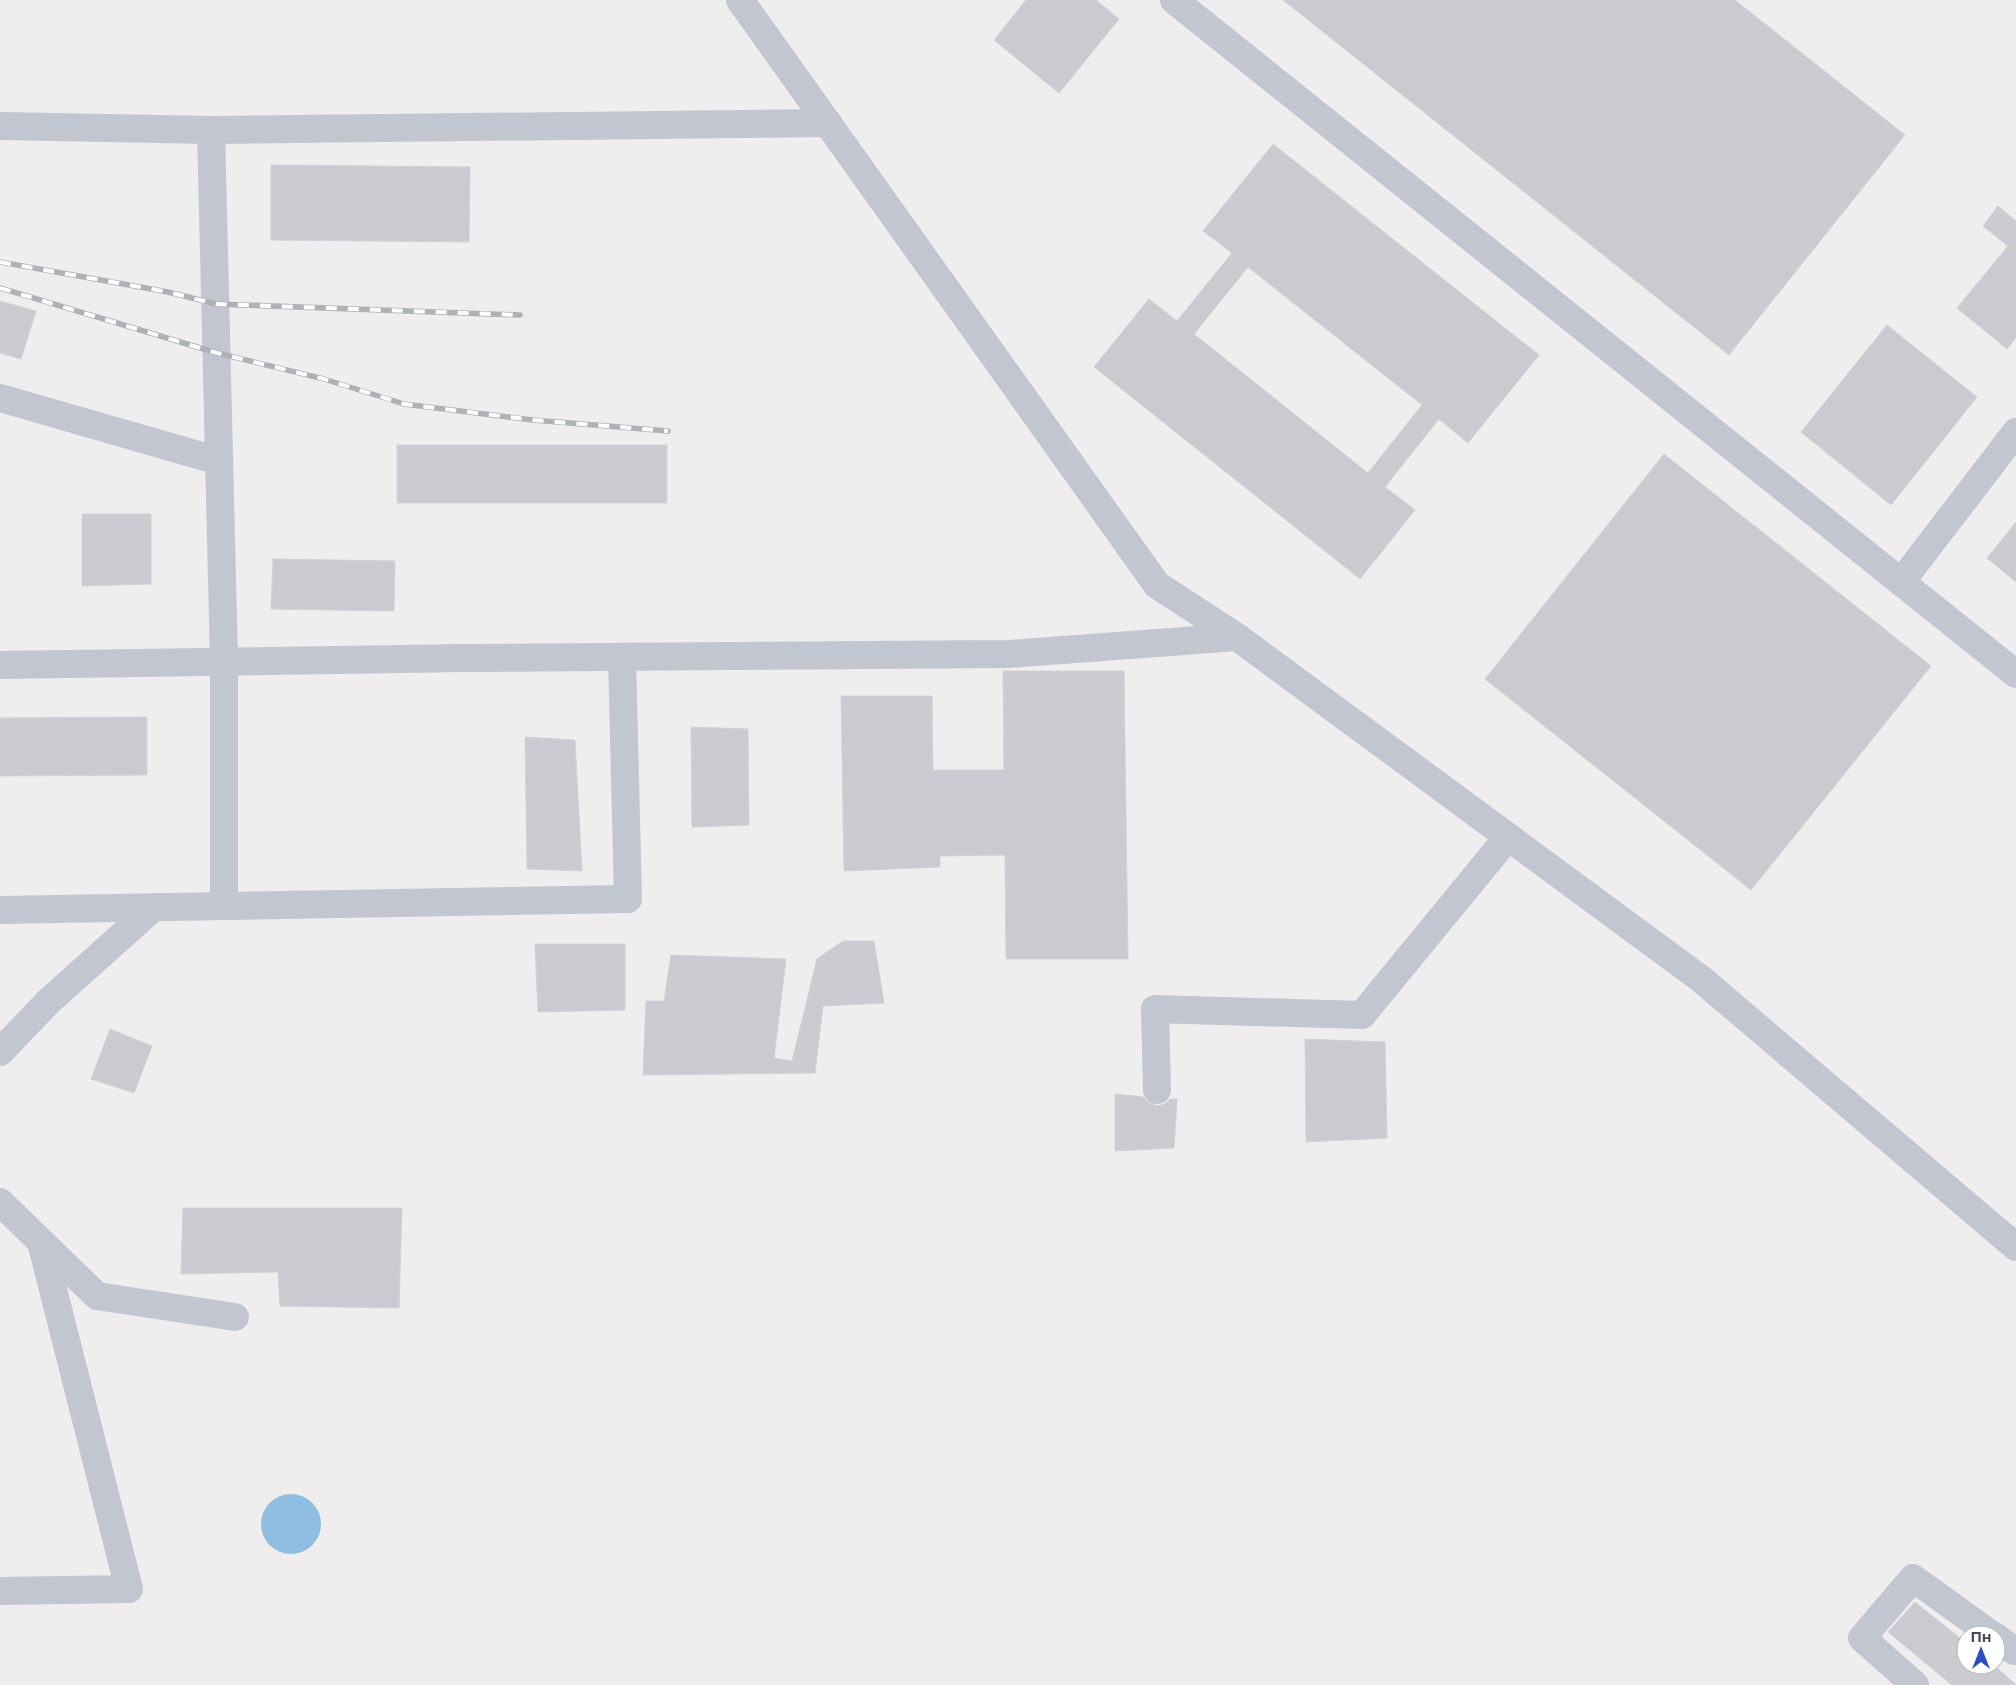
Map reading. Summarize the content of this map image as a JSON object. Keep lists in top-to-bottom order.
{
  "north": "top"
}
